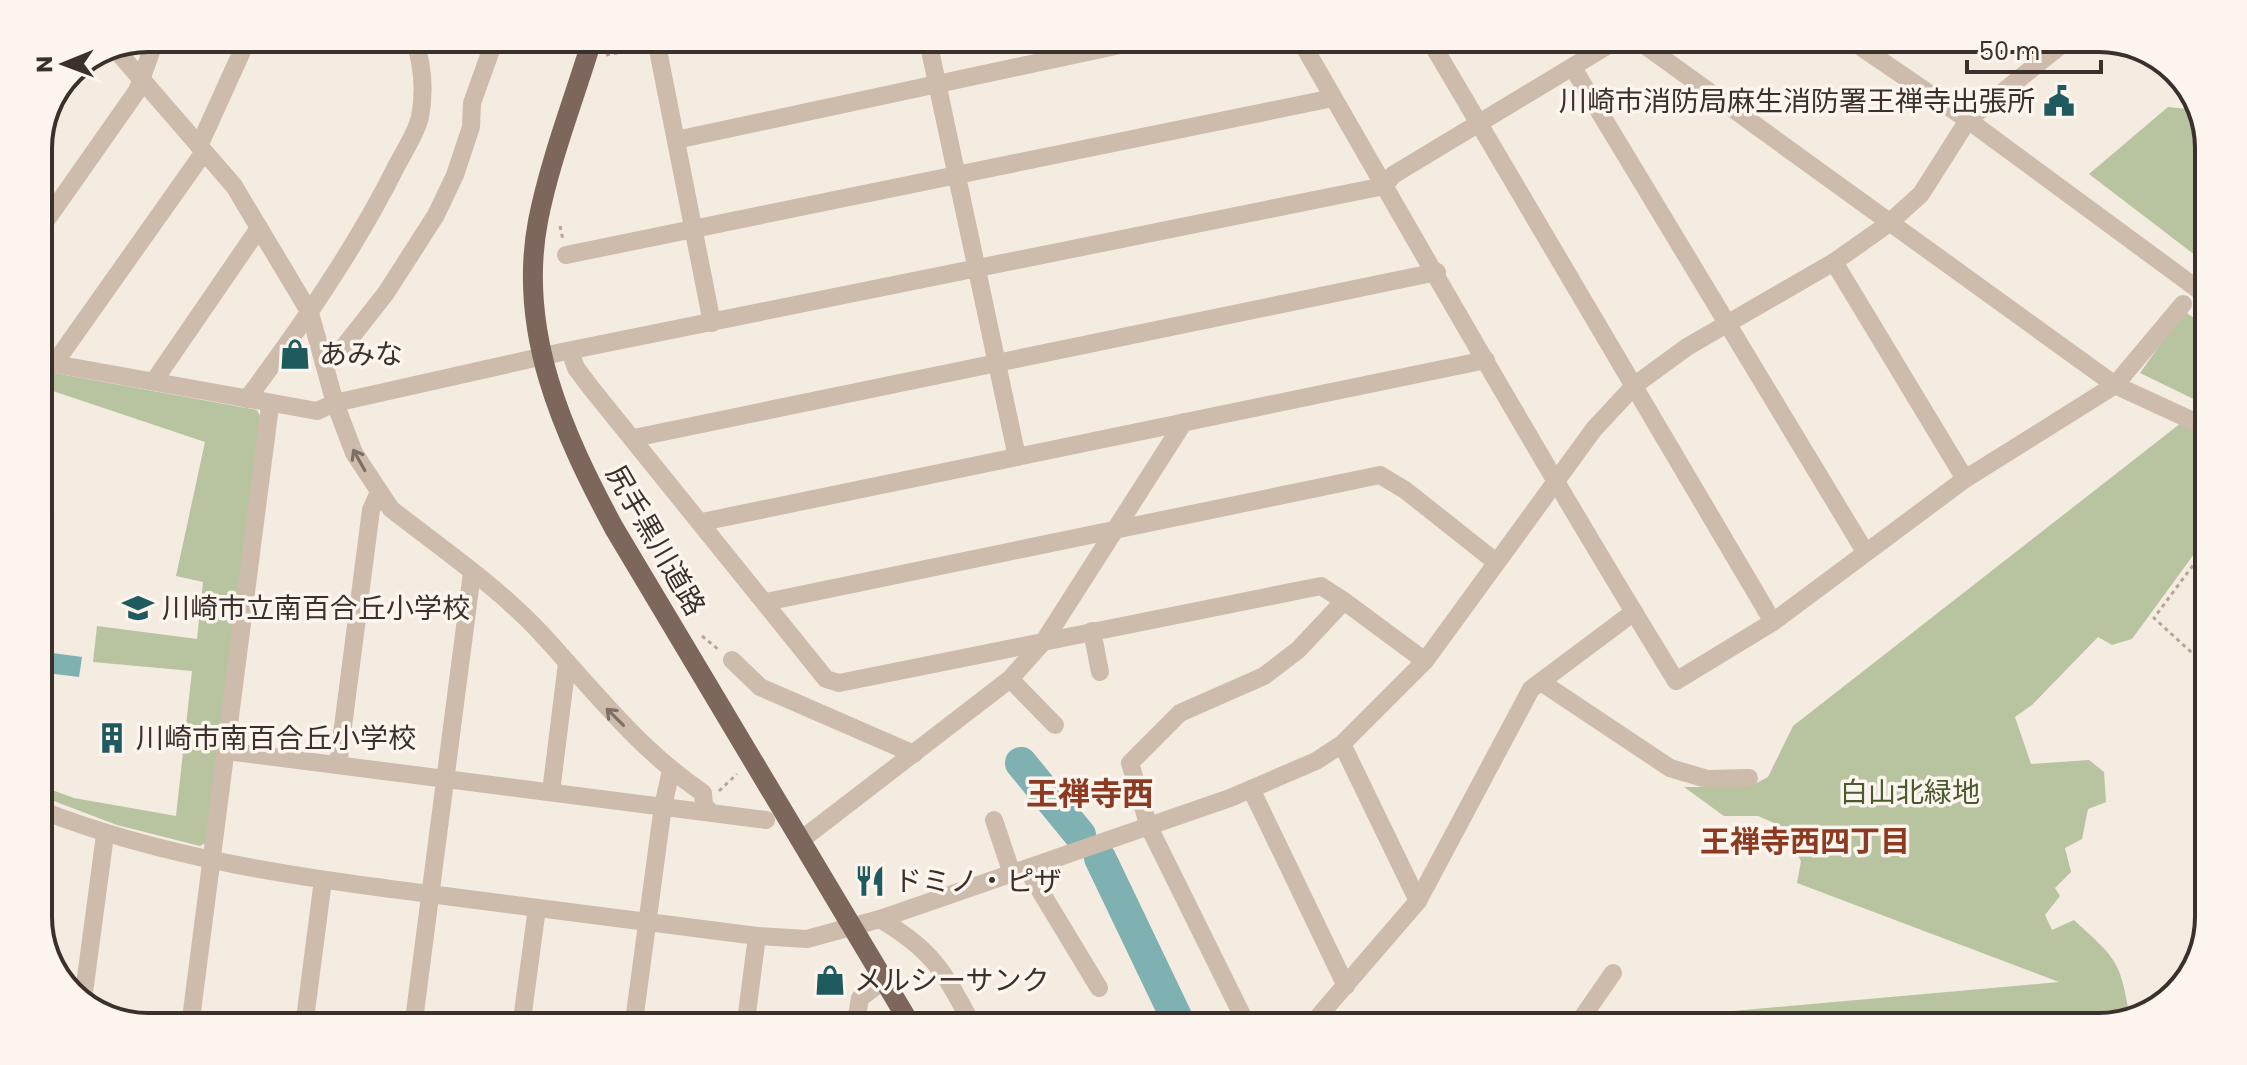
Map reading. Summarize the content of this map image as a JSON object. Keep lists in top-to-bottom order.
{
  "streets": {
    "main road": ["尻手黒川道路"]
  },
  "districts": ["王禅寺西", "王禅寺西四丁目"],
  "parks": ["白山北緑地"],
  "places": {
    "public building": ["川崎市消防局麻生消防署王禅寺出張所"],
    "shop": ["あみな", "メルシーサンク"],
    "school or university": ["川崎市立南百合丘小学校"],
    "building": ["川崎市南百合丘小学校"],
    "restaurant": ["ドミノ・ピザ"]
  },
  "scale_bar": "50 m",
  "north": "left"
}
